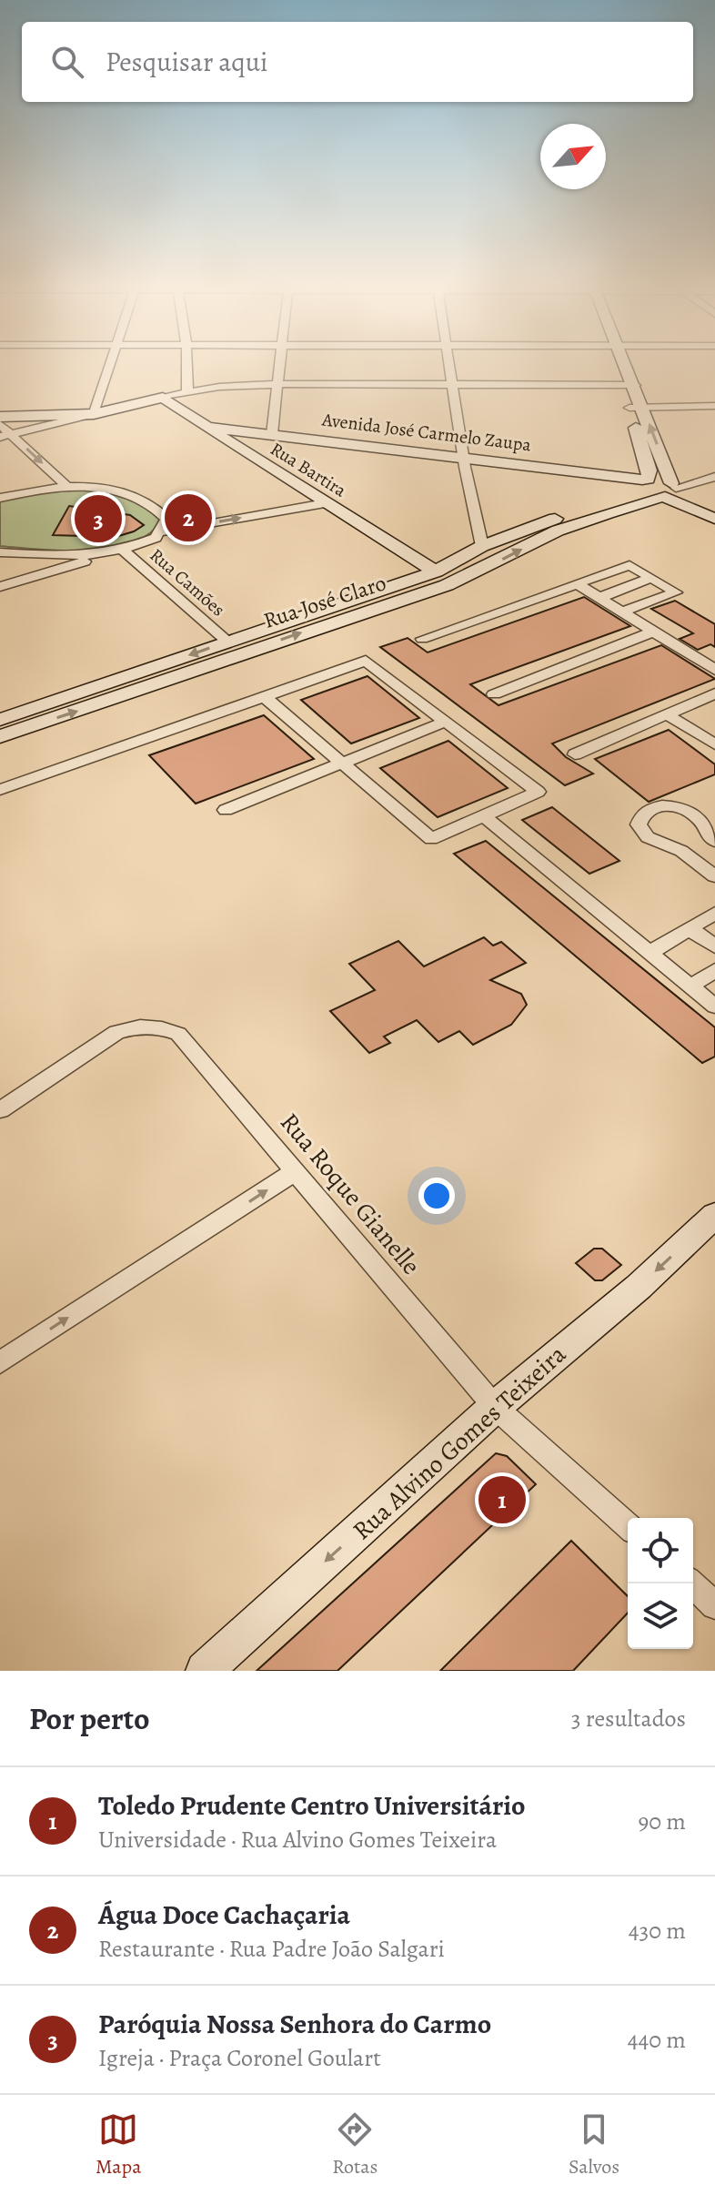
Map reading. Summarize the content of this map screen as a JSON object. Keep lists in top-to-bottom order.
{
  "streets": {
    "street": [
      "Avenida José Carmelo Zaupa",
      "Rua Bartira",
      "Rua Camões",
      "Rua José Claro",
      "Rua Roque Gianelle",
      "Rua Alvino Gomes Teixeira"
    ]
  },
  "crossings": [
    ["Avenida José Carmelo Zaupa", "Rua Bartira"],
    ["Avenida José Carmelo Zaupa", "Rua José Claro"],
    ["Rua Bartira", "Rua José Claro"],
    ["Rua Camões", "Rua José Claro"],
    ["Rua Roque Gianelle", "Rua Alvino Gomes Teixeira"]
  ],
  "one_way": ["Rua Alvino Gomes Teixeira"],
  "north": "top right",
  "page": {
    "search": "Pesquisar aqui",
    "pins": ["2", "3", "1"],
    "heading": ["Por perto", "3 resultados"],
    "list": [
      {
        "mark": "1",
        "name": "Toledo Prudente Centro Universitário",
        "note": "Universidade · Rua Alvino Gomes Teixeira",
        "value": "90 m"
      },
      {
        "mark": "2",
        "name": "Água Doce Cachaçaria",
        "note": "Restaurante · Rua Padre João Salgari",
        "value": "430 m"
      },
      {
        "mark": "3",
        "name": "Paróquia Nossa Senhora do Carmo",
        "note": "Igreja · Praça Coronel Goulart",
        "value": "440 m"
      }
    ],
    "nav": ["Mapa", "Rotas", "Salvos"]
  }
}
